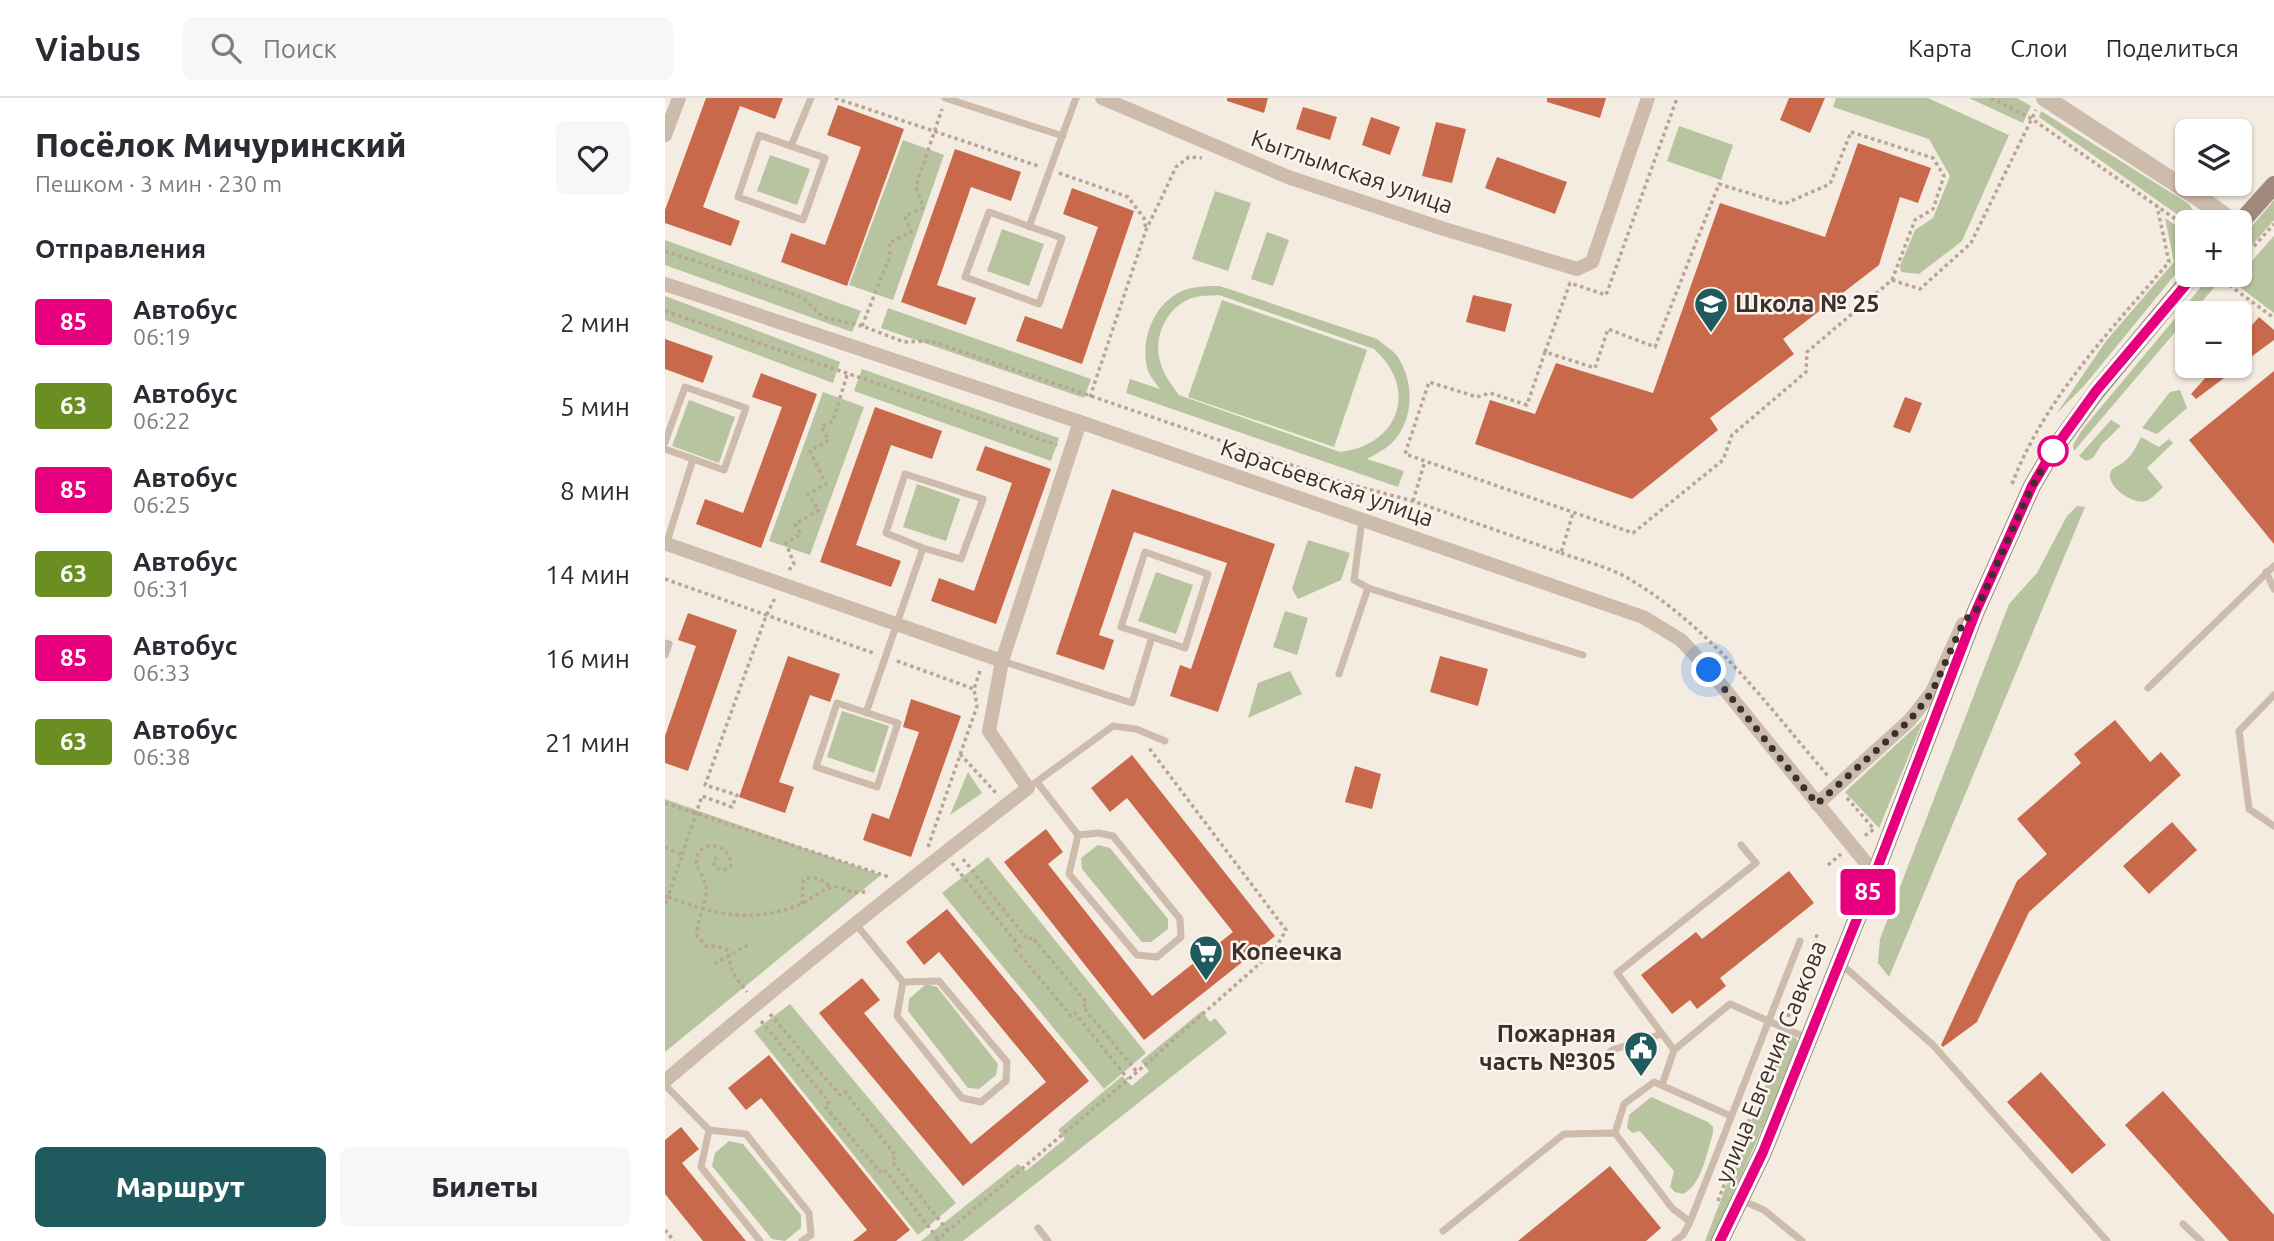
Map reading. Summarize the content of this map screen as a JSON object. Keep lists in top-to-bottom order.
{
  "streets": {
    "main road": ["улица Евгения Савкова"],
    "street": ["Кытлымская улица", "Карасьевская улица"]
  },
  "crossings": [
    ["Карасьевская улица", "улица Евгения Савкова"]
  ],
  "places": {
    "school or university": ["Школа № 25"],
    "supermarket": ["Копеечка"],
    "public building": ["Пожарная часть №305"]
  },
  "lines": ["bus line 85"],
  "page": {
    "header": "Viabus",
    "search": "Поиск",
    "nav": ["Карта", "Слои", "Поделиться"],
    "heading": [
      ["Посёлок Мичуринский", "Пешком · 3 мин · 230 m"],
      "Отправления"
    ],
    "on_map": "85",
    "map_buttons": ["+", "−"],
    "list": [
      {
        "mark": "85",
        "name": "Автобус",
        "note": "06:19",
        "value": "2 мин"
      },
      {
        "mark": "63",
        "name": "Автобус",
        "note": "06:22",
        "value": "5 мин"
      },
      {
        "mark": "85",
        "name": "Автобус",
        "note": "06:25",
        "value": "8 мин"
      },
      {
        "mark": "63",
        "name": "Автобус",
        "note": "06:31",
        "value": "14 мин"
      },
      {
        "mark": "85",
        "name": "Автобус",
        "note": "06:33",
        "value": "16 мин"
      },
      {
        "mark": "63",
        "name": "Автобус",
        "note": "06:38",
        "value": "21 мин"
      }
    ],
    "buttons": ["Маршрут", "Билеты"]
  }
}
